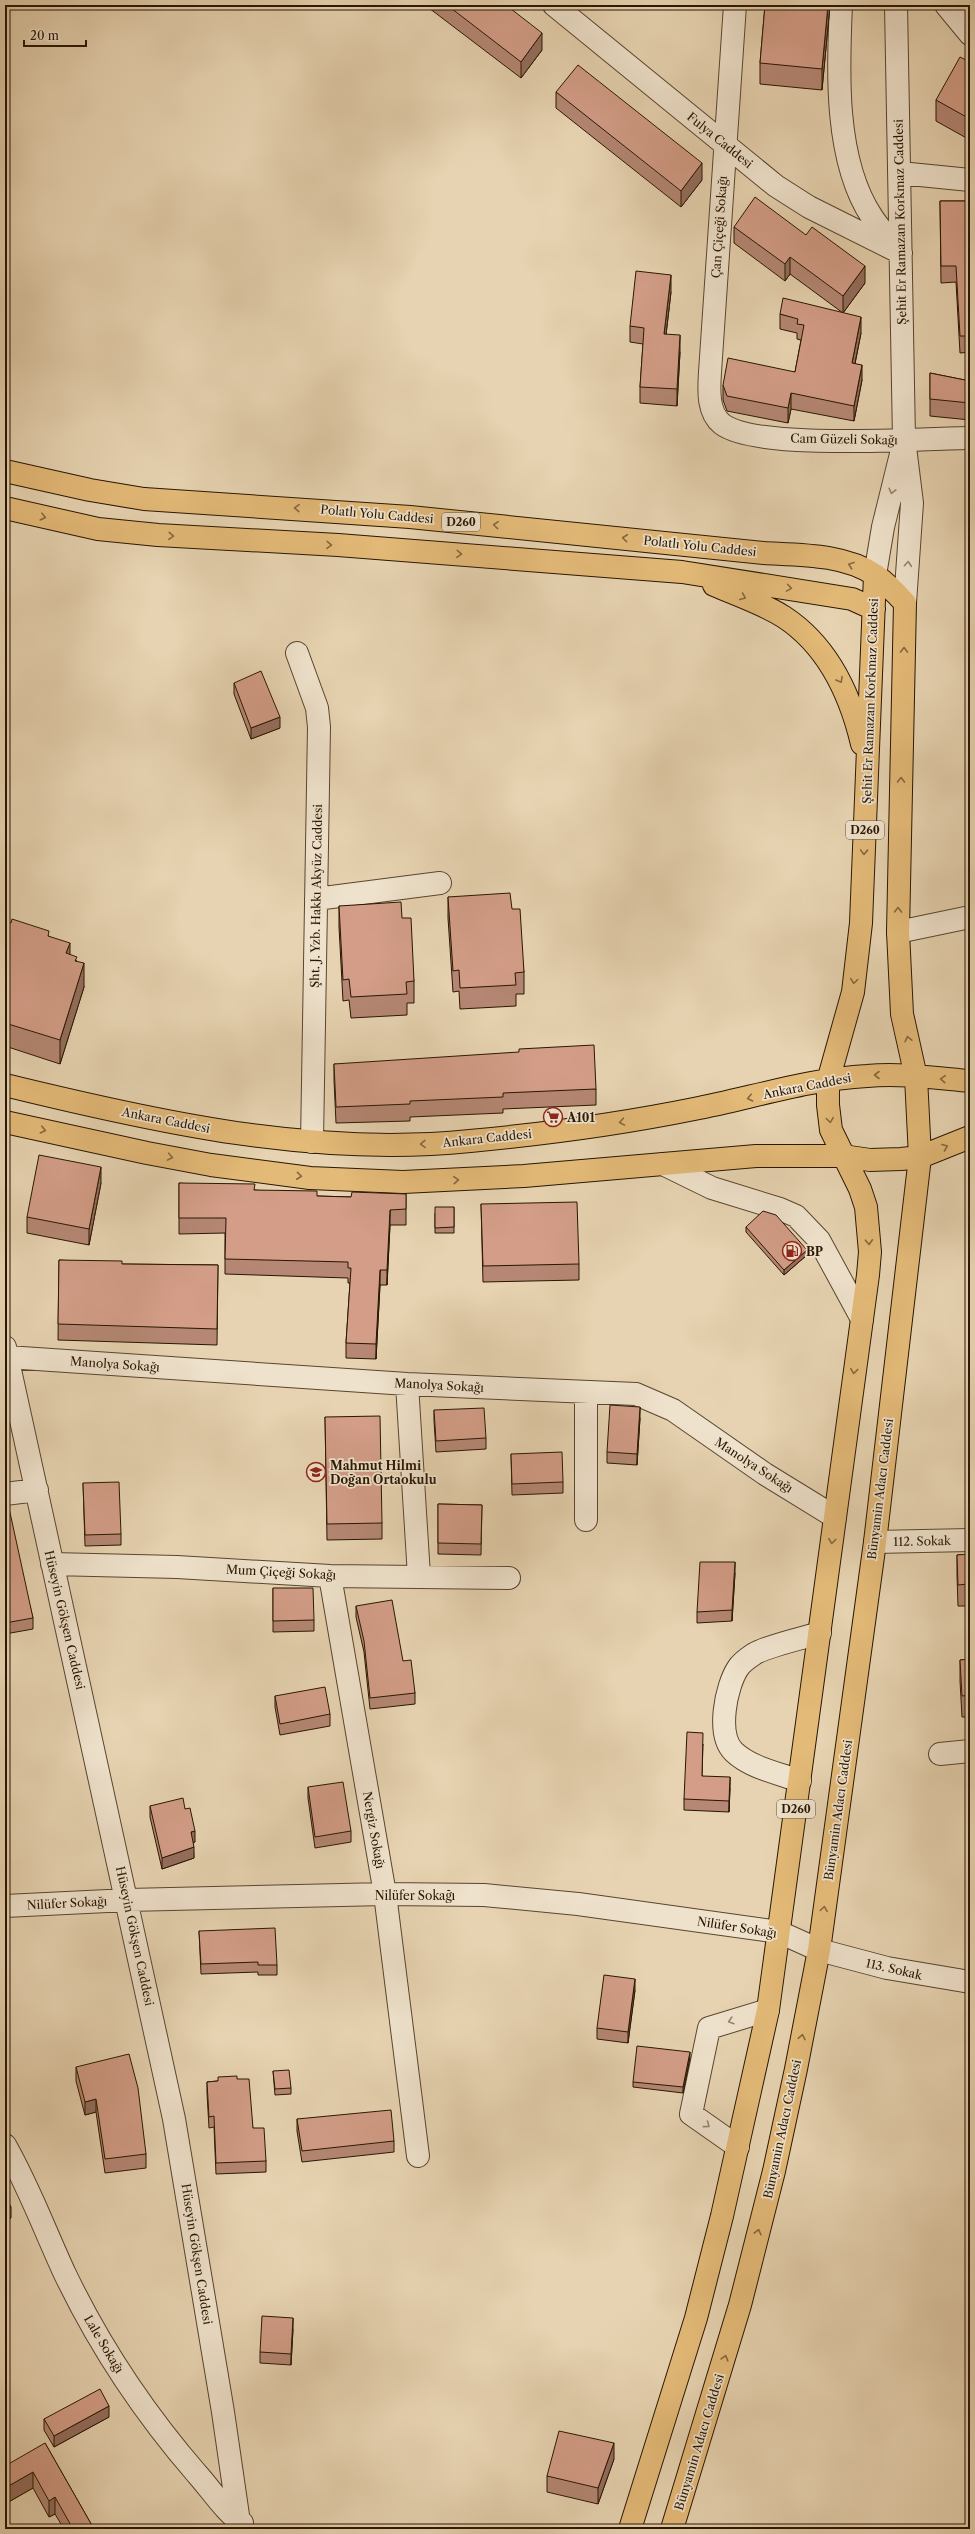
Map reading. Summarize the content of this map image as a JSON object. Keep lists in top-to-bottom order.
{
  "streets": {
    "main road": [
      "Şehit Er Ramazan Korkmaz Caddesi",
      "Polatlı Yolu Caddesi",
      "D260",
      "Ankara Caddesi",
      "Bünyamin Adacı Caddesi"
    ],
    "street": [
      "Fulya Caddesi",
      "Çan Çiçeği Sokağı",
      "Cam Güzeli Sokağı",
      "Şht. J. Yzb. Hakkı Akyüz Caddesi",
      "Manolya Sokağı",
      "112. Sokak",
      "Mum Çiçeği Sokağı",
      "Hüseyin Gökşen Caddesi",
      "Nergiz Sokağı",
      "Nilüfer Sokağı",
      "113. Sokak",
      "Lale Sokağı"
    ]
  },
  "crossings": [
    ["Fulya Caddesi", "Şehit Er Ramazan Korkmaz Caddesi"],
    ["Fulya Caddesi", "Çan Çiçeği Sokağı"],
    ["Şehit Er Ramazan Korkmaz Caddesi", "Cam Güzeli Sokağı"],
    ["Şehit Er Ramazan Korkmaz Caddesi", "Polatlı Yolu Caddesi"],
    ["Şehit Er Ramazan Korkmaz Caddesi", "D260"],
    ["Şehit Er Ramazan Korkmaz Caddesi", "Ankara Caddesi"],
    ["Şehit Er Ramazan Korkmaz Caddesi", "Bünyamin Adacı Caddesi"],
    ["Çan Çiçeği Sokağı", "Cam Güzeli Sokağı"],
    ["D260", "Ankara Caddesi"],
    ["D260", "Manolya Sokağı"],
    ["D260", "Nilüfer Sokağı"],
    ["Şht. J. Yzb. Hakkı Akyüz Caddesi", "Ankara Caddesi"],
    ["Ankara Caddesi", "Bünyamin Adacı Caddesi"],
    ["Manolya Sokağı", "Hüseyin Gökşen Caddesi"],
    ["Bünyamin Adacı Caddesi", "112. Sokak"],
    ["Bünyamin Adacı Caddesi", "Nilüfer Sokağı"],
    ["Bünyamin Adacı Caddesi", "113. Sokak"],
    ["Mum Çiçeği Sokağı", "Hüseyin Gökşen Caddesi"],
    ["Mum Çiçeği Sokağı", "Nergiz Sokağı"],
    ["Hüseyin Gökşen Caddesi", "Nilüfer Sokağı"],
    ["Hüseyin Gökşen Caddesi", "Lale Sokağı"],
    ["Nergiz Sokağı", "Nilüfer Sokağı"],
    ["Nilüfer Sokağı", "113. Sokak"]
  ],
  "places": {
    "supermarket": ["A101"],
    "fuel station": ["BP"],
    "school or university": ["Mahmut Hilmi Doğan Ortaokulu"]
  },
  "scale_bar": "20 m"
}
